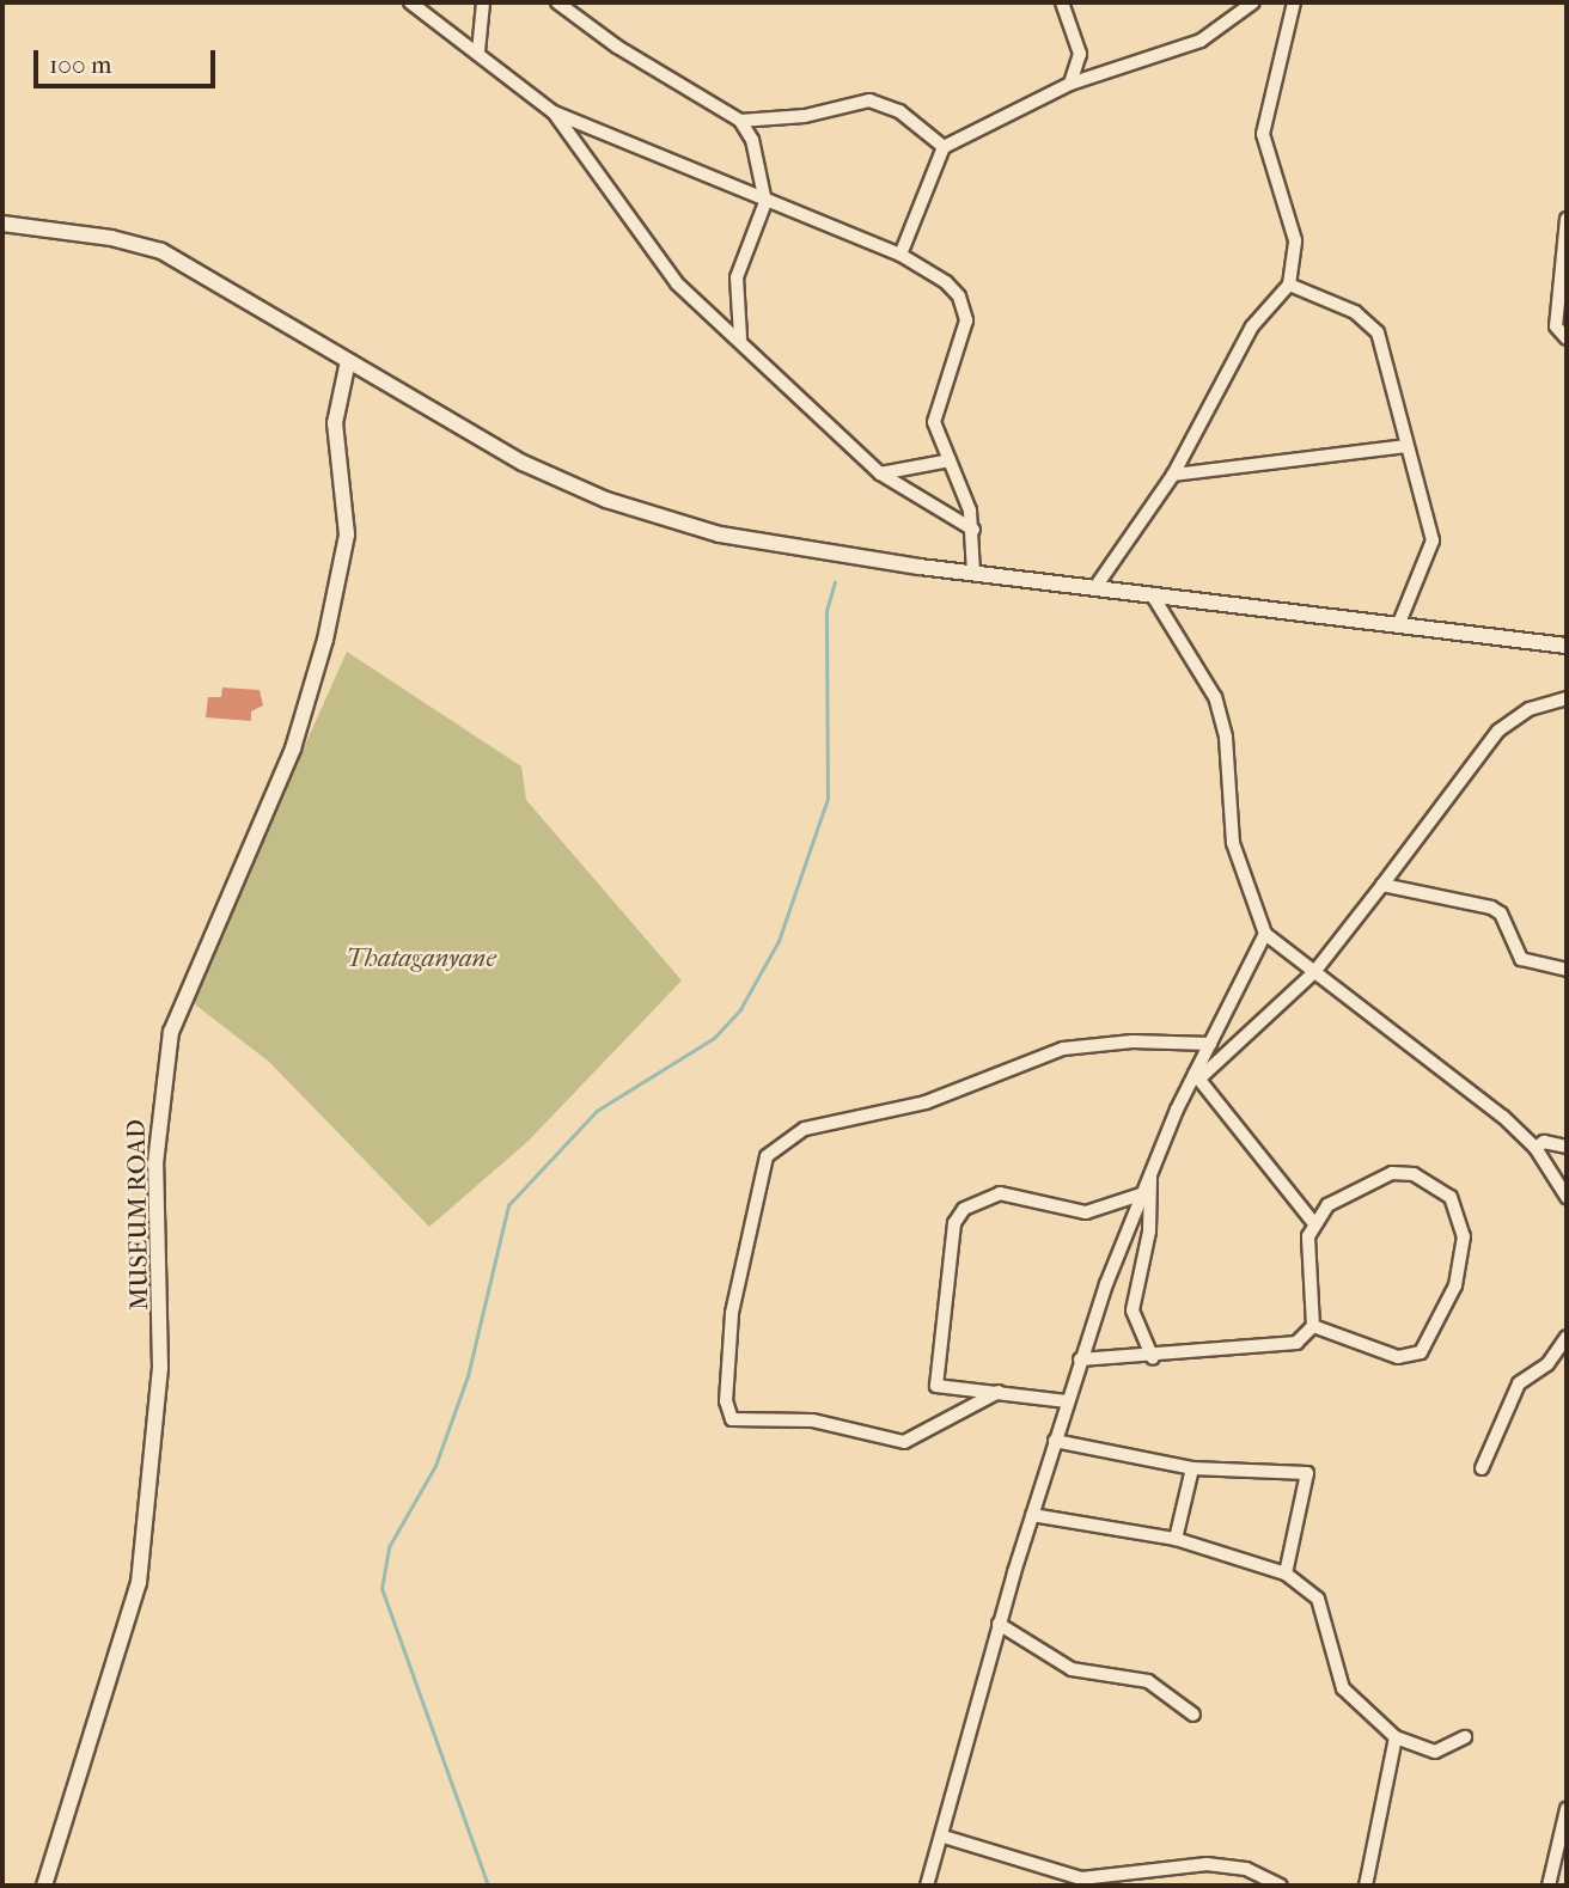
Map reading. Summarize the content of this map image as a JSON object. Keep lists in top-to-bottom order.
{
  "streets": {
    "street": ["MUSEUM ROAD"]
  },
  "parks": ["Thataganyane"],
  "scale_bar": "100 m"
}
